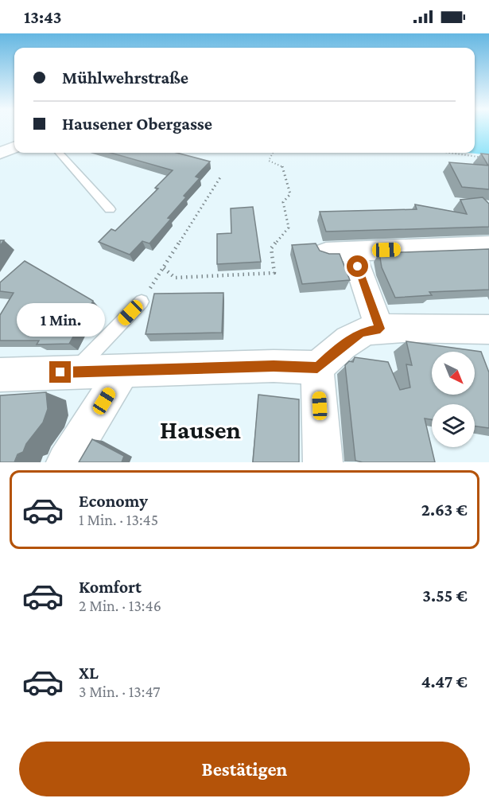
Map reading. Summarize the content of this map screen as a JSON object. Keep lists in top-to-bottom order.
{
  "districts": ["Hausen"],
  "north": "bottom right",
  "page": {
    "status": "13:43",
    "banner": ["Mühlwehrstraße", "Hausener Obergasse"],
    "bubble": "1 Min.",
    "list": [
      {
        "name": "Economy",
        "note": "1 Min. · 13:45",
        "value": "2.63 €"
      },
      {
        "name": "Komfort",
        "note": "2 Min. · 13:46",
        "value": "3.55 €"
      },
      {
        "name": "XL",
        "note": "3 Min. · 13:47",
        "value": "4.47 €"
      }
    ],
    "buttons": "Bestätigen"
  }
}
